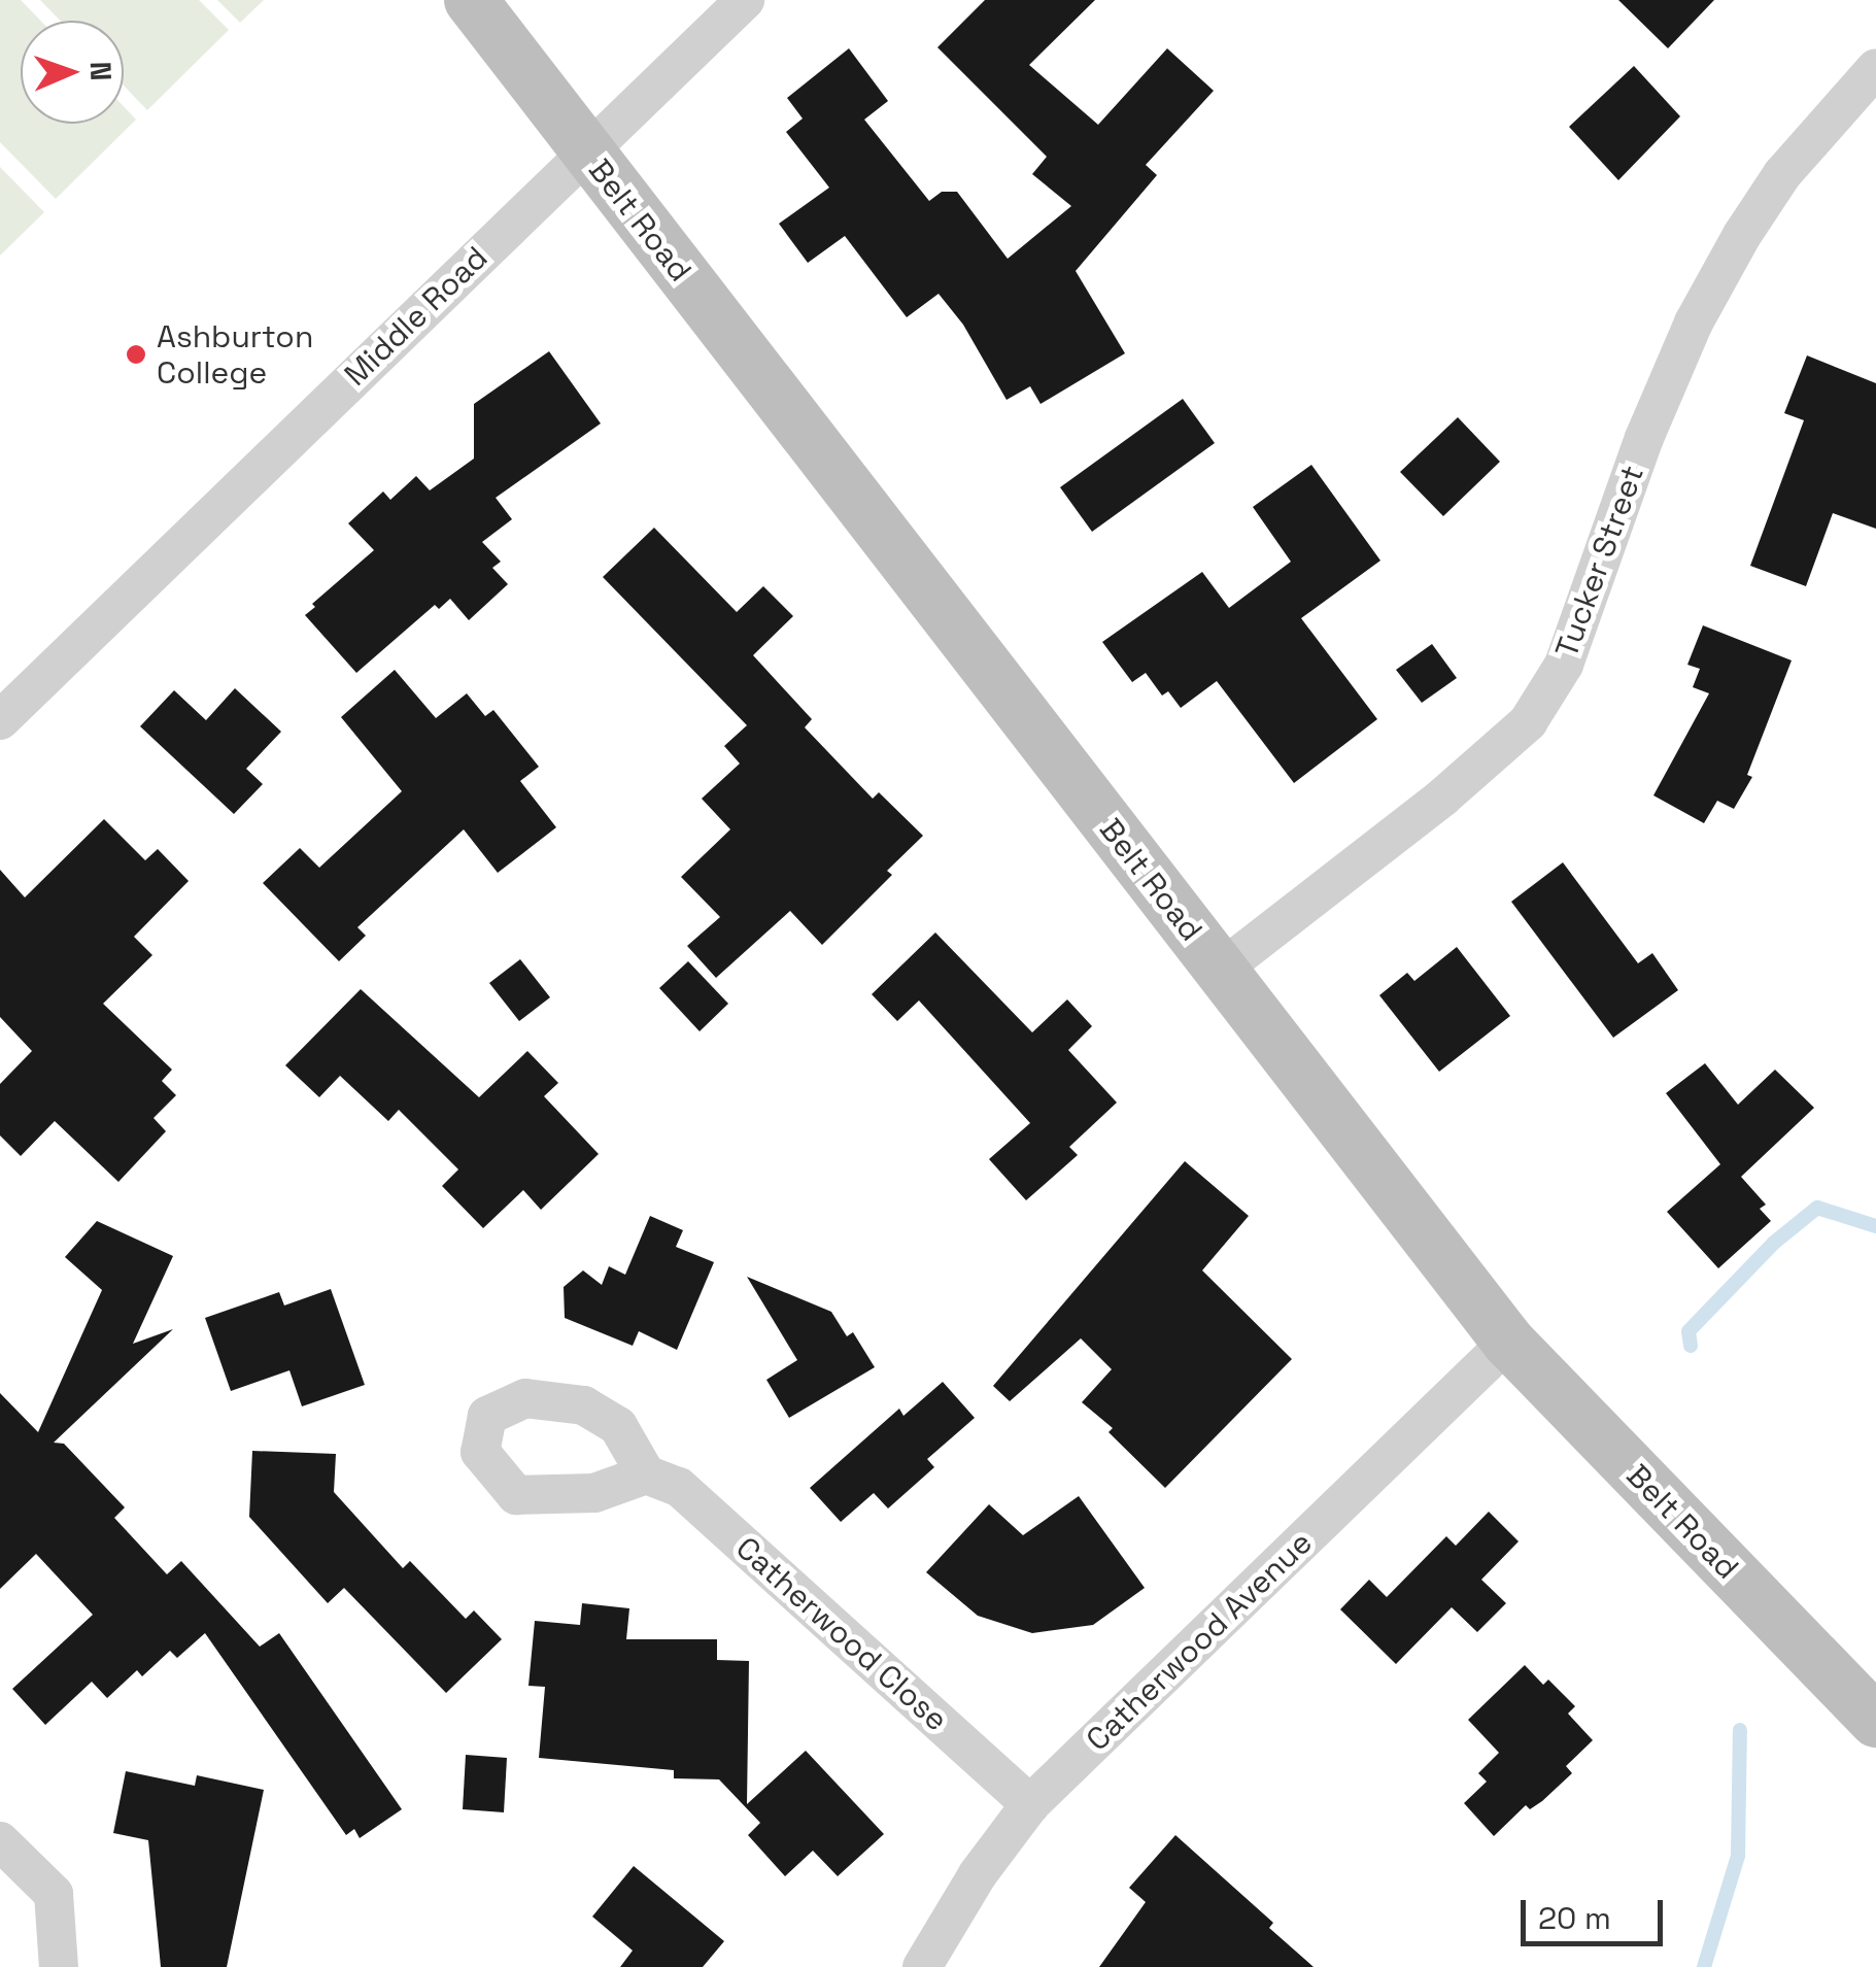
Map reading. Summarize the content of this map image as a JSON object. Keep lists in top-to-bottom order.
{
  "streets": {
    "street": [
      "Belt Road",
      "Middle Road",
      "Tucker Street",
      "Catherwood Close",
      "Catherwood Avenue"
    ]
  },
  "crossings": [
    ["Belt Road", "Middle Road"],
    ["Belt Road", "Tucker Street"],
    ["Belt Road", "Catherwood Avenue"],
    ["Catherwood Close", "Catherwood Avenue"]
  ],
  "places": ["Ashburton College"],
  "scale_bar": "20 m",
  "north": "right"
}
